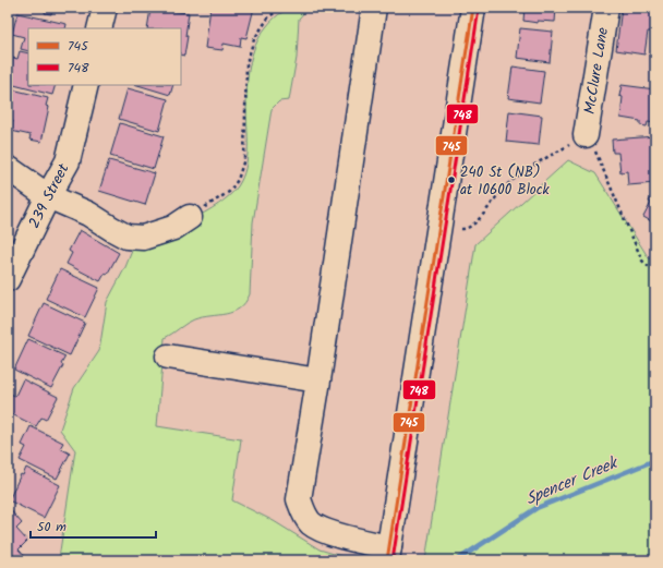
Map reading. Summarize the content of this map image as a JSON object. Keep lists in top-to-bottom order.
{
  "streets": {
    "street": ["McClure Lane", "239 Street"]
  },
  "water": ["Spencer Creek"],
  "places": ["240 St (NB) at 10600 Block"],
  "lines": ["transit line 745", "transit line 748"],
  "legend": ["745", "748"],
  "scale_bar": "50 m"
}
